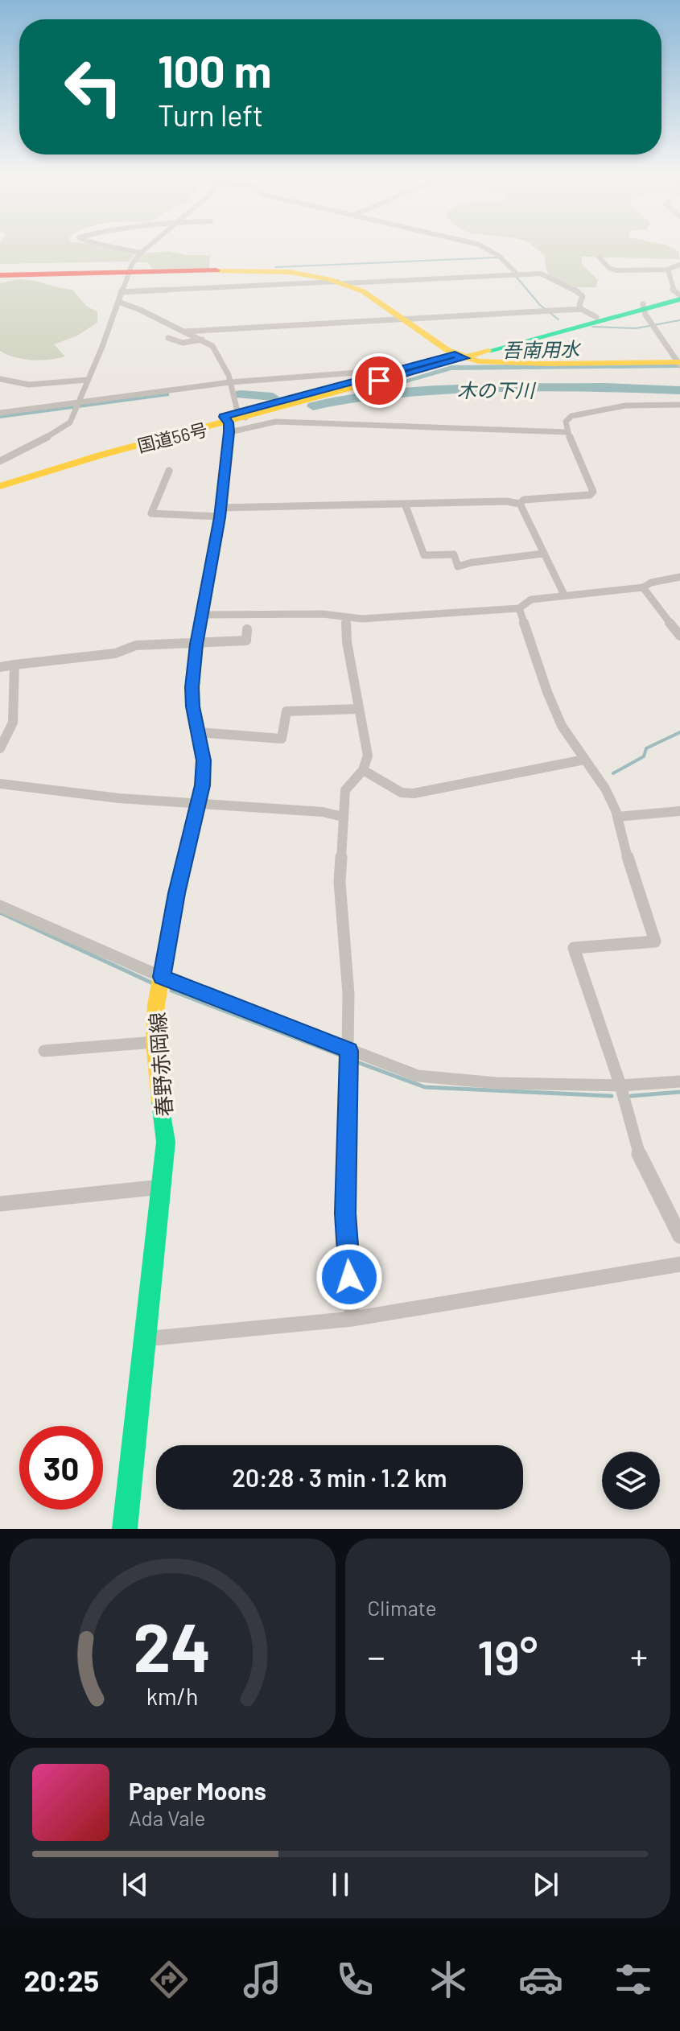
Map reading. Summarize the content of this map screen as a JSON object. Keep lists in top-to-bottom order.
{
  "streets": {
    "main road": ["国道56号", "春野赤岡線"]
  },
  "crossings": [
    ["国道56号", "春野赤岡線"]
  ],
  "water": ["吾南用水", "木の下川"],
  "page": {
    "turn": ["100 m", "Turn left"],
    "limit": "30",
    "trip": "20:28 · 3 min · 1.2 km",
    "tile": "Climate",
    "heat": ["−", "19°", "+"],
    "song": ["Paper Moons", "Ada Vale"],
    "tabs": "20:25",
    "gauge": ["24", "km/h"]
  }
}
